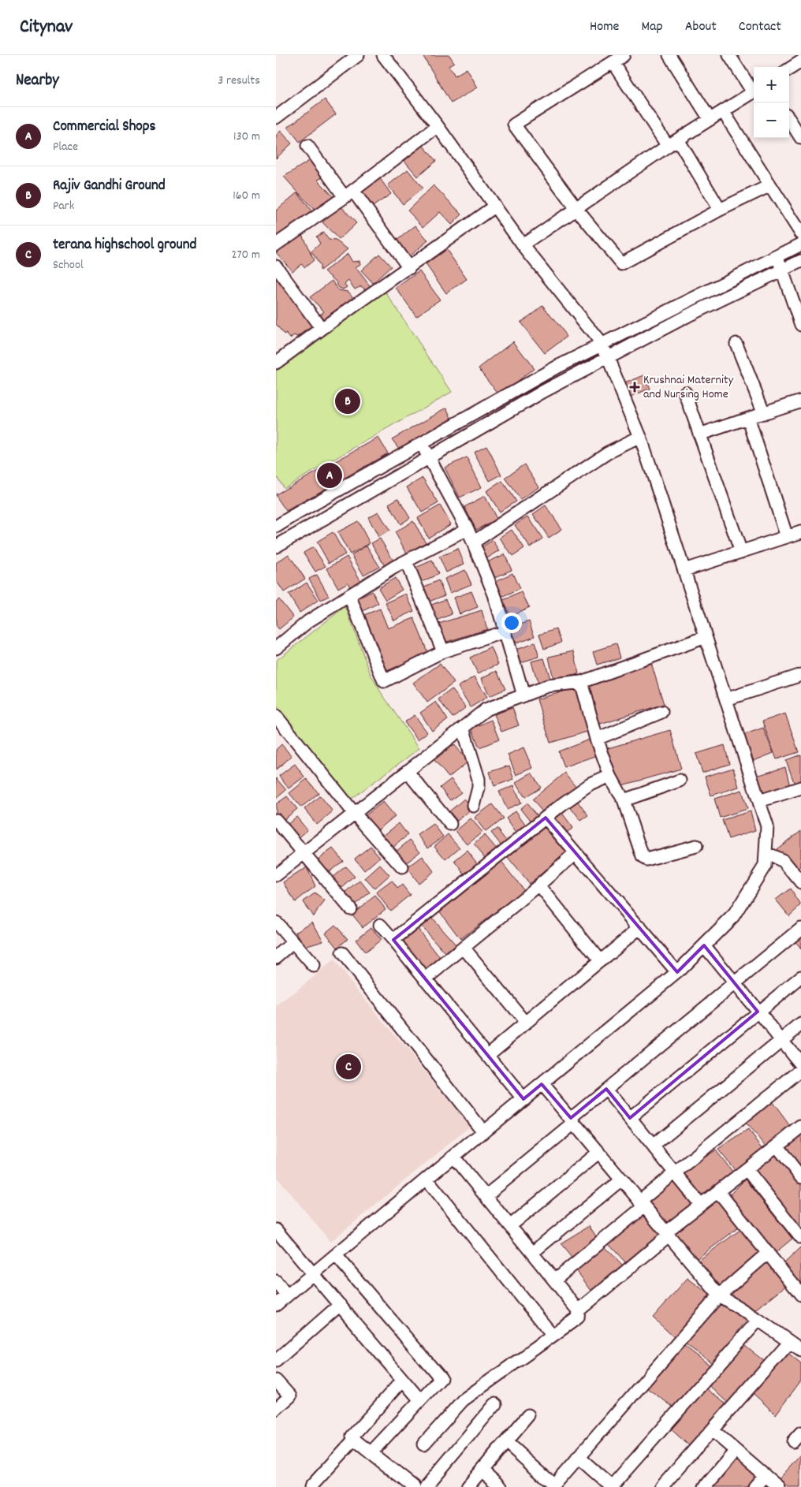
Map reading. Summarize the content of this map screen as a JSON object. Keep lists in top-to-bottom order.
{
  "places": {
    "health": ["Krushnai Maternity and Nursing Home"]
  },
  "page": {
    "header": "Citynav",
    "nav": [
      "Home",
      "Map",
      "About",
      "Contact"
    ],
    "heading": ["Nearby", "3 results"],
    "map_buttons": ["+", "−"],
    "list": [
      {
        "mark": "A",
        "name": "Commercial Shops",
        "note": "Place",
        "value": "130 m"
      },
      {
        "mark": "B",
        "name": "Rajiv Gandhi Ground",
        "note": "Park",
        "value": "160 m"
      },
      {
        "mark": "C",
        "name": "terana highschool ground",
        "note": "School",
        "value": "270 m"
      }
    ],
    "pins": ["B", "A", "C"]
  }
}
